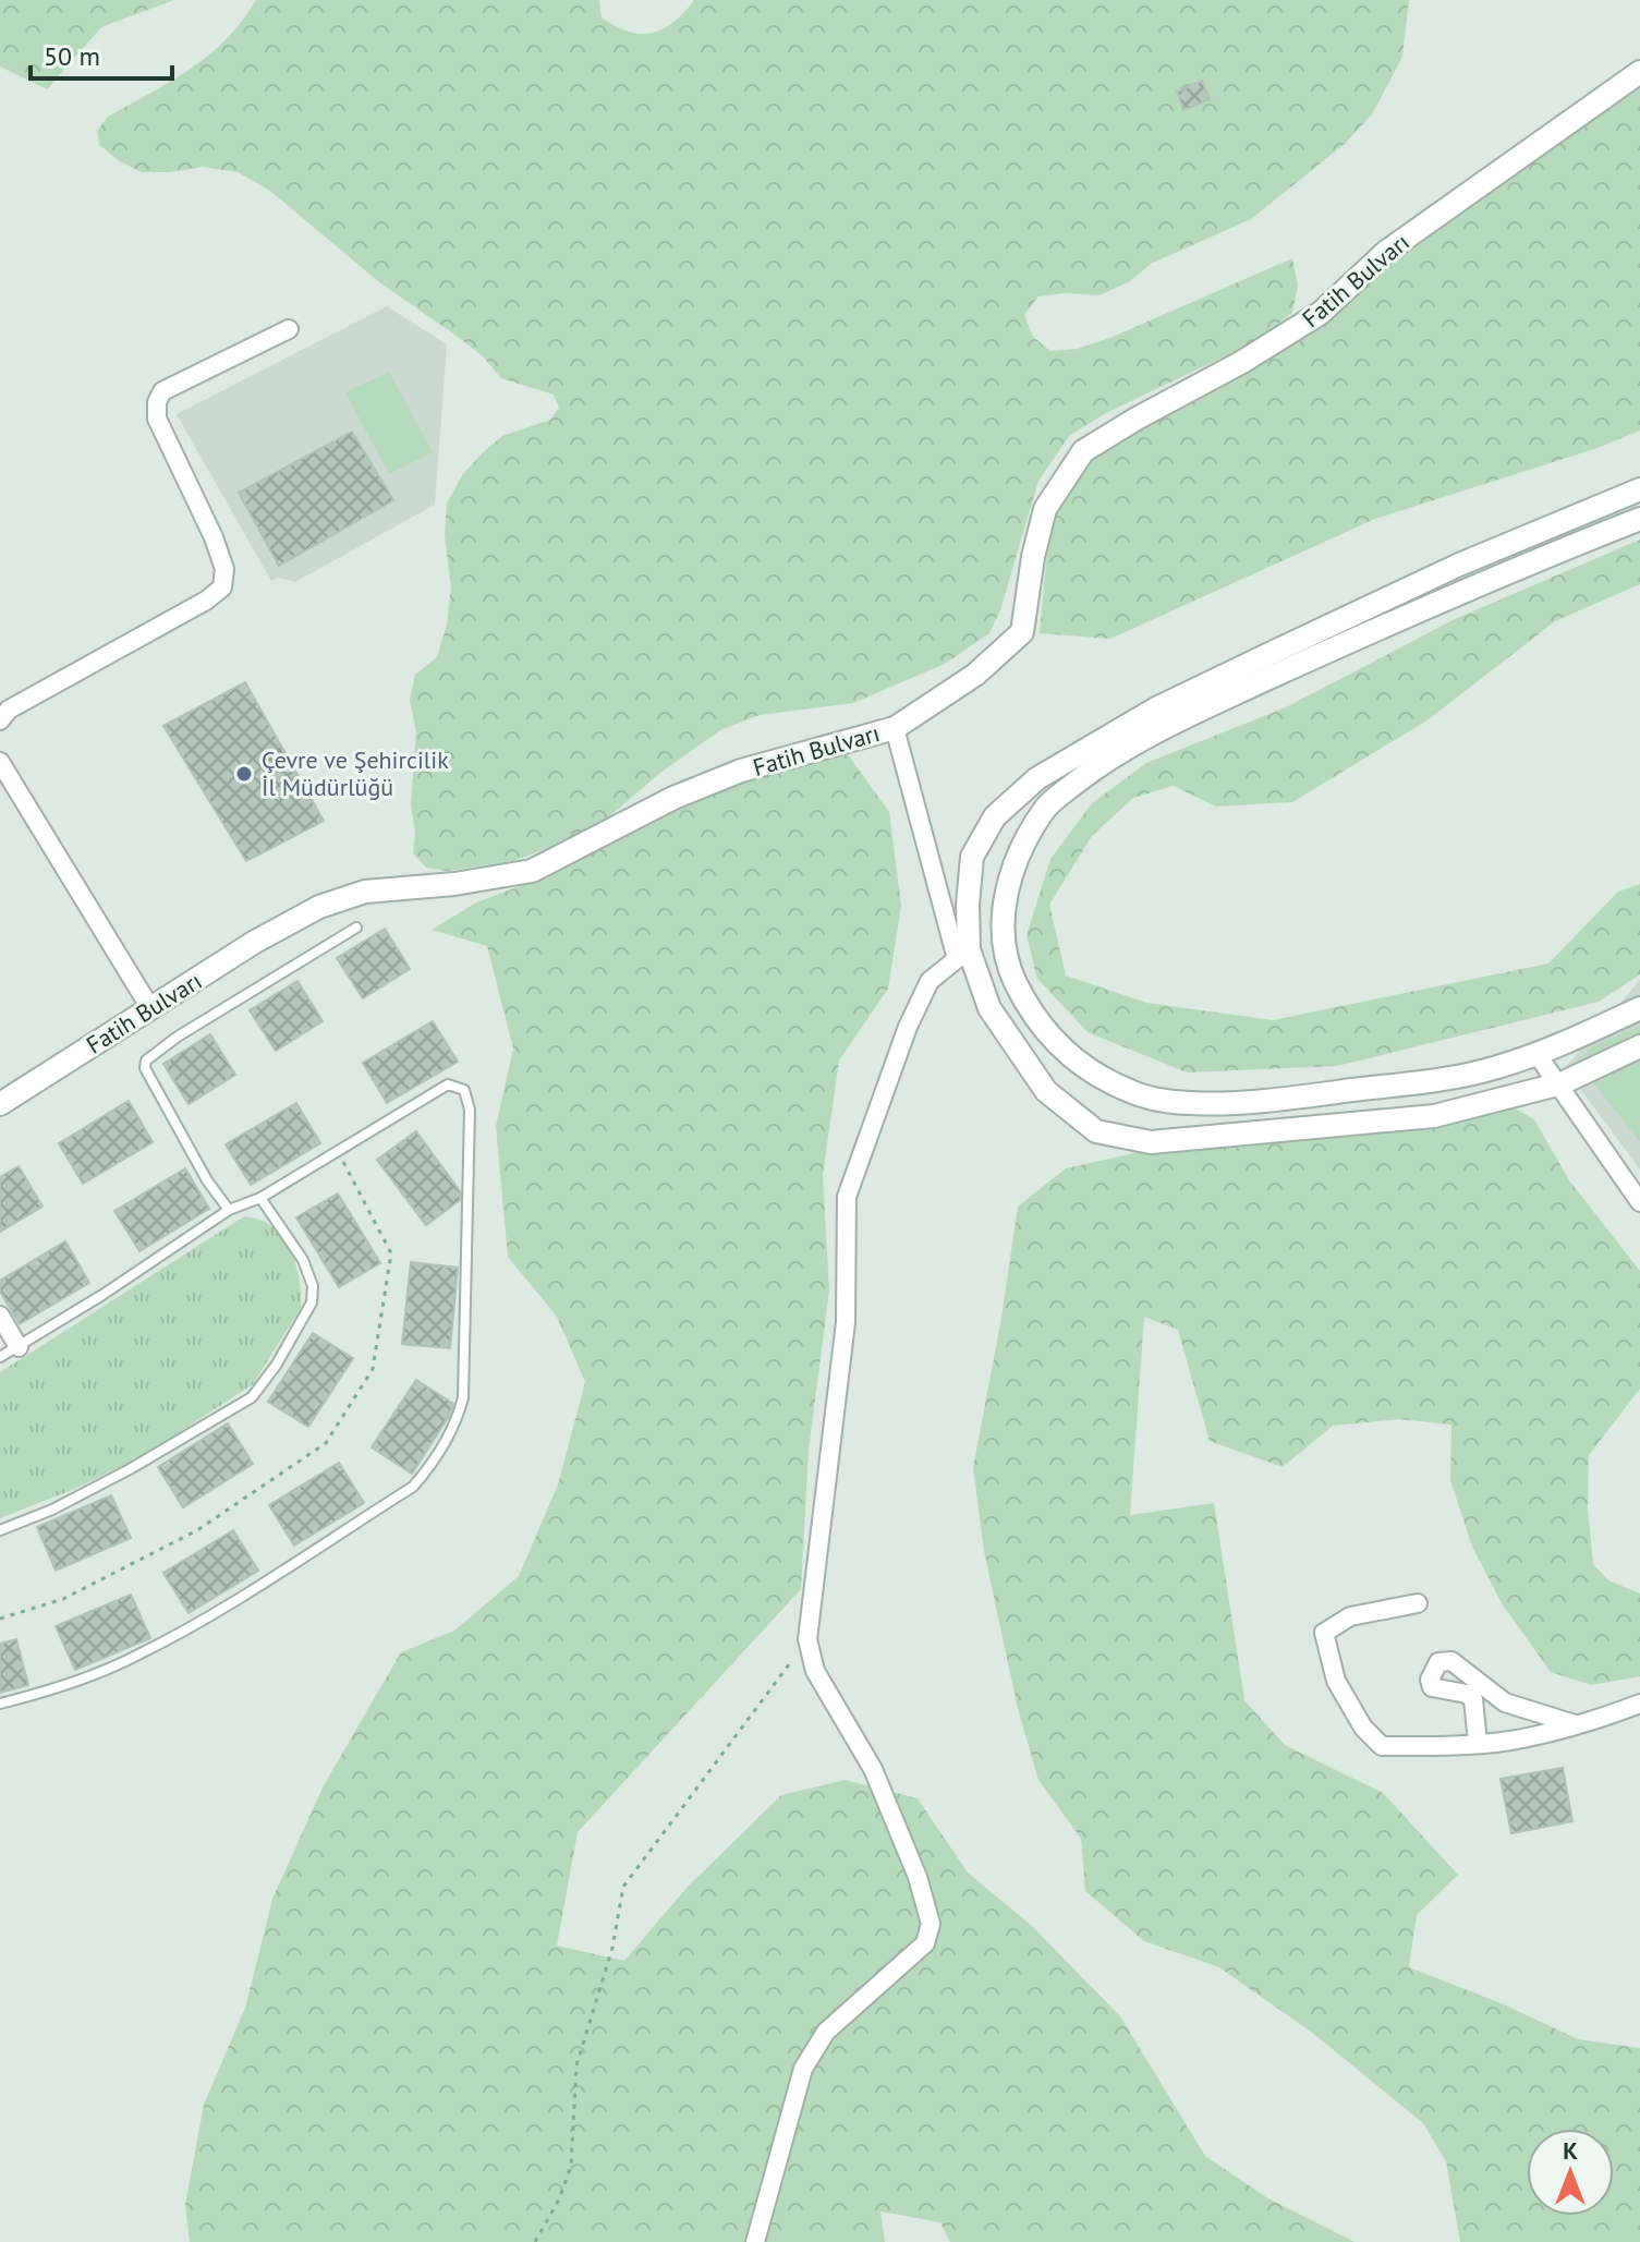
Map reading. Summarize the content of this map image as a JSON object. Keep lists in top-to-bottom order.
{
  "streets": {
    "street": ["Fatih Bulvarı"]
  },
  "places": ["Çevre ve Şehircilik İl Müdürlüğü"],
  "scale_bar": "50 m",
  "north": "top"
}
